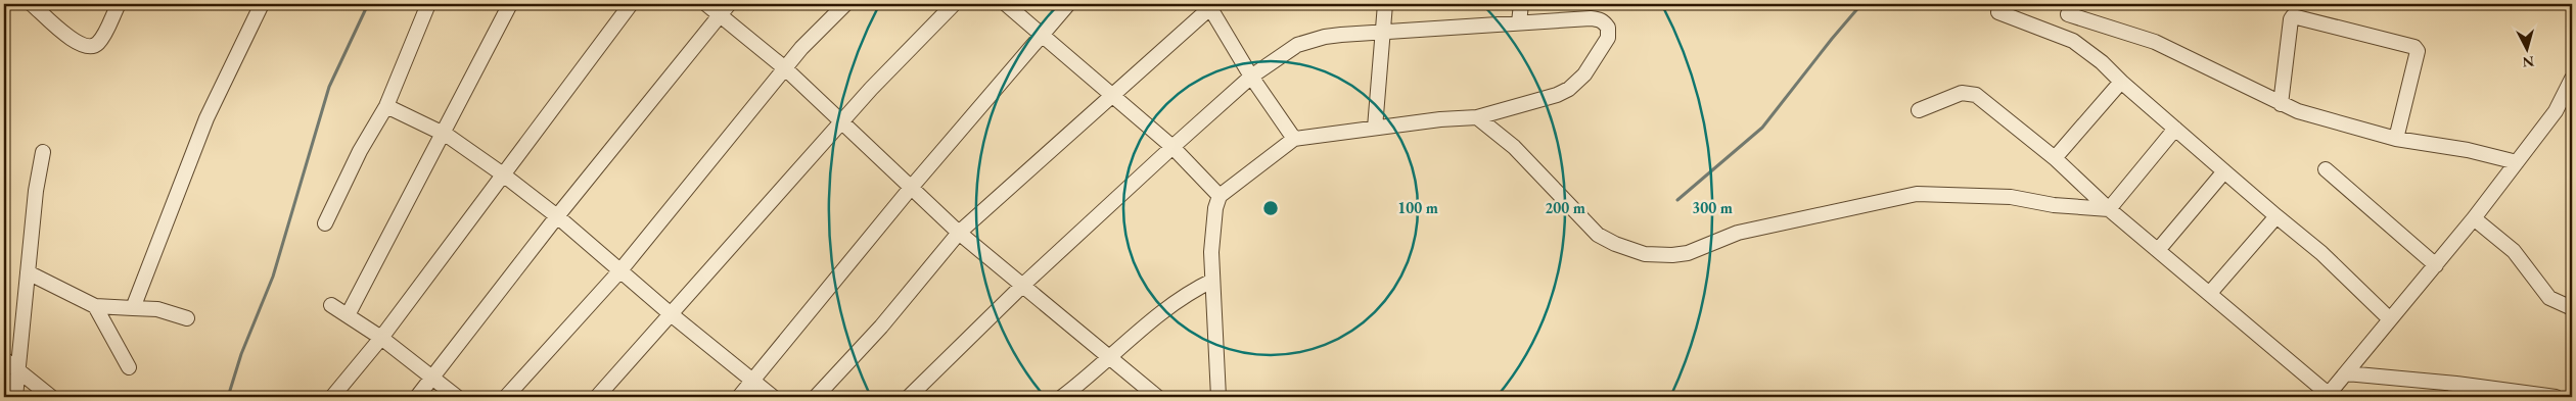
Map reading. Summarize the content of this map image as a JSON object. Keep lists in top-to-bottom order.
{
  "north": "bottom",
  "rings": ["100 m", "200 m", "300 m"]
}
